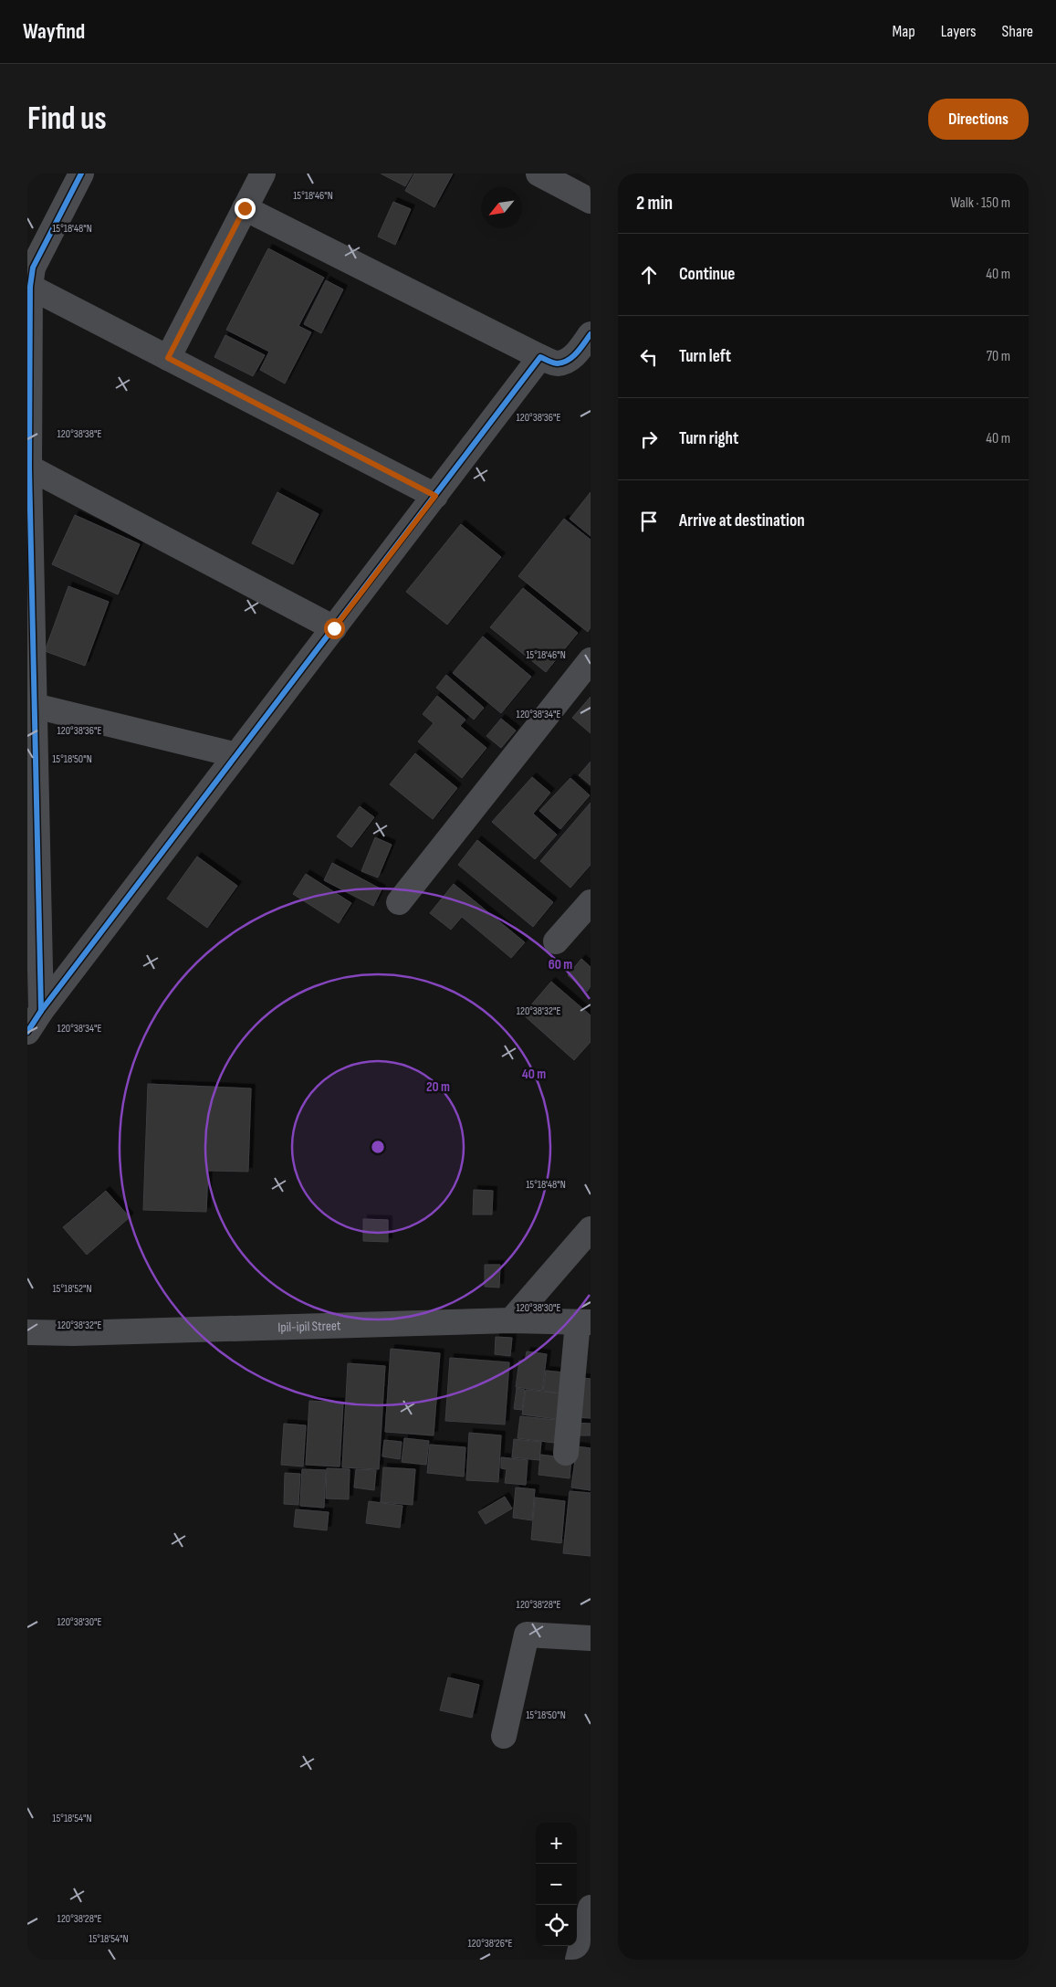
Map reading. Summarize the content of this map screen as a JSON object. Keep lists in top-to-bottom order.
{
  "streets": {
    "street": ["Ipil-ipil Street"]
  },
  "north": "bottom left",
  "page": {
    "header": "Wayfind",
    "nav": ["Map", "Layers", "Share"],
    "buttons": "Directions",
    "title": "Find us",
    "heading": ["2 min", "Walk · 150 m"],
    "list": [
      ["Continue", "40 m"],
      ["Turn left", "70 m"],
      ["Turn right", "40 m"],
      "Arrive at destination"
    ],
    "map_buttons": ["+", "−"]
  },
  "coordinates": [
    "15°18'46\"N",
    "15°18'48\"N",
    "120°38'36\"E",
    "120°38'38\"E",
    "120°38'34\"E",
    "15°18'50\"N",
    "120°38'32\"E",
    "15°18'52\"N",
    "120°38'30\"E",
    "120°38'28\"E",
    "15°18'54\"N",
    "120°38'26\"E"
  ],
  "rings": ["60 m", "40 m", "20 m"]
}
